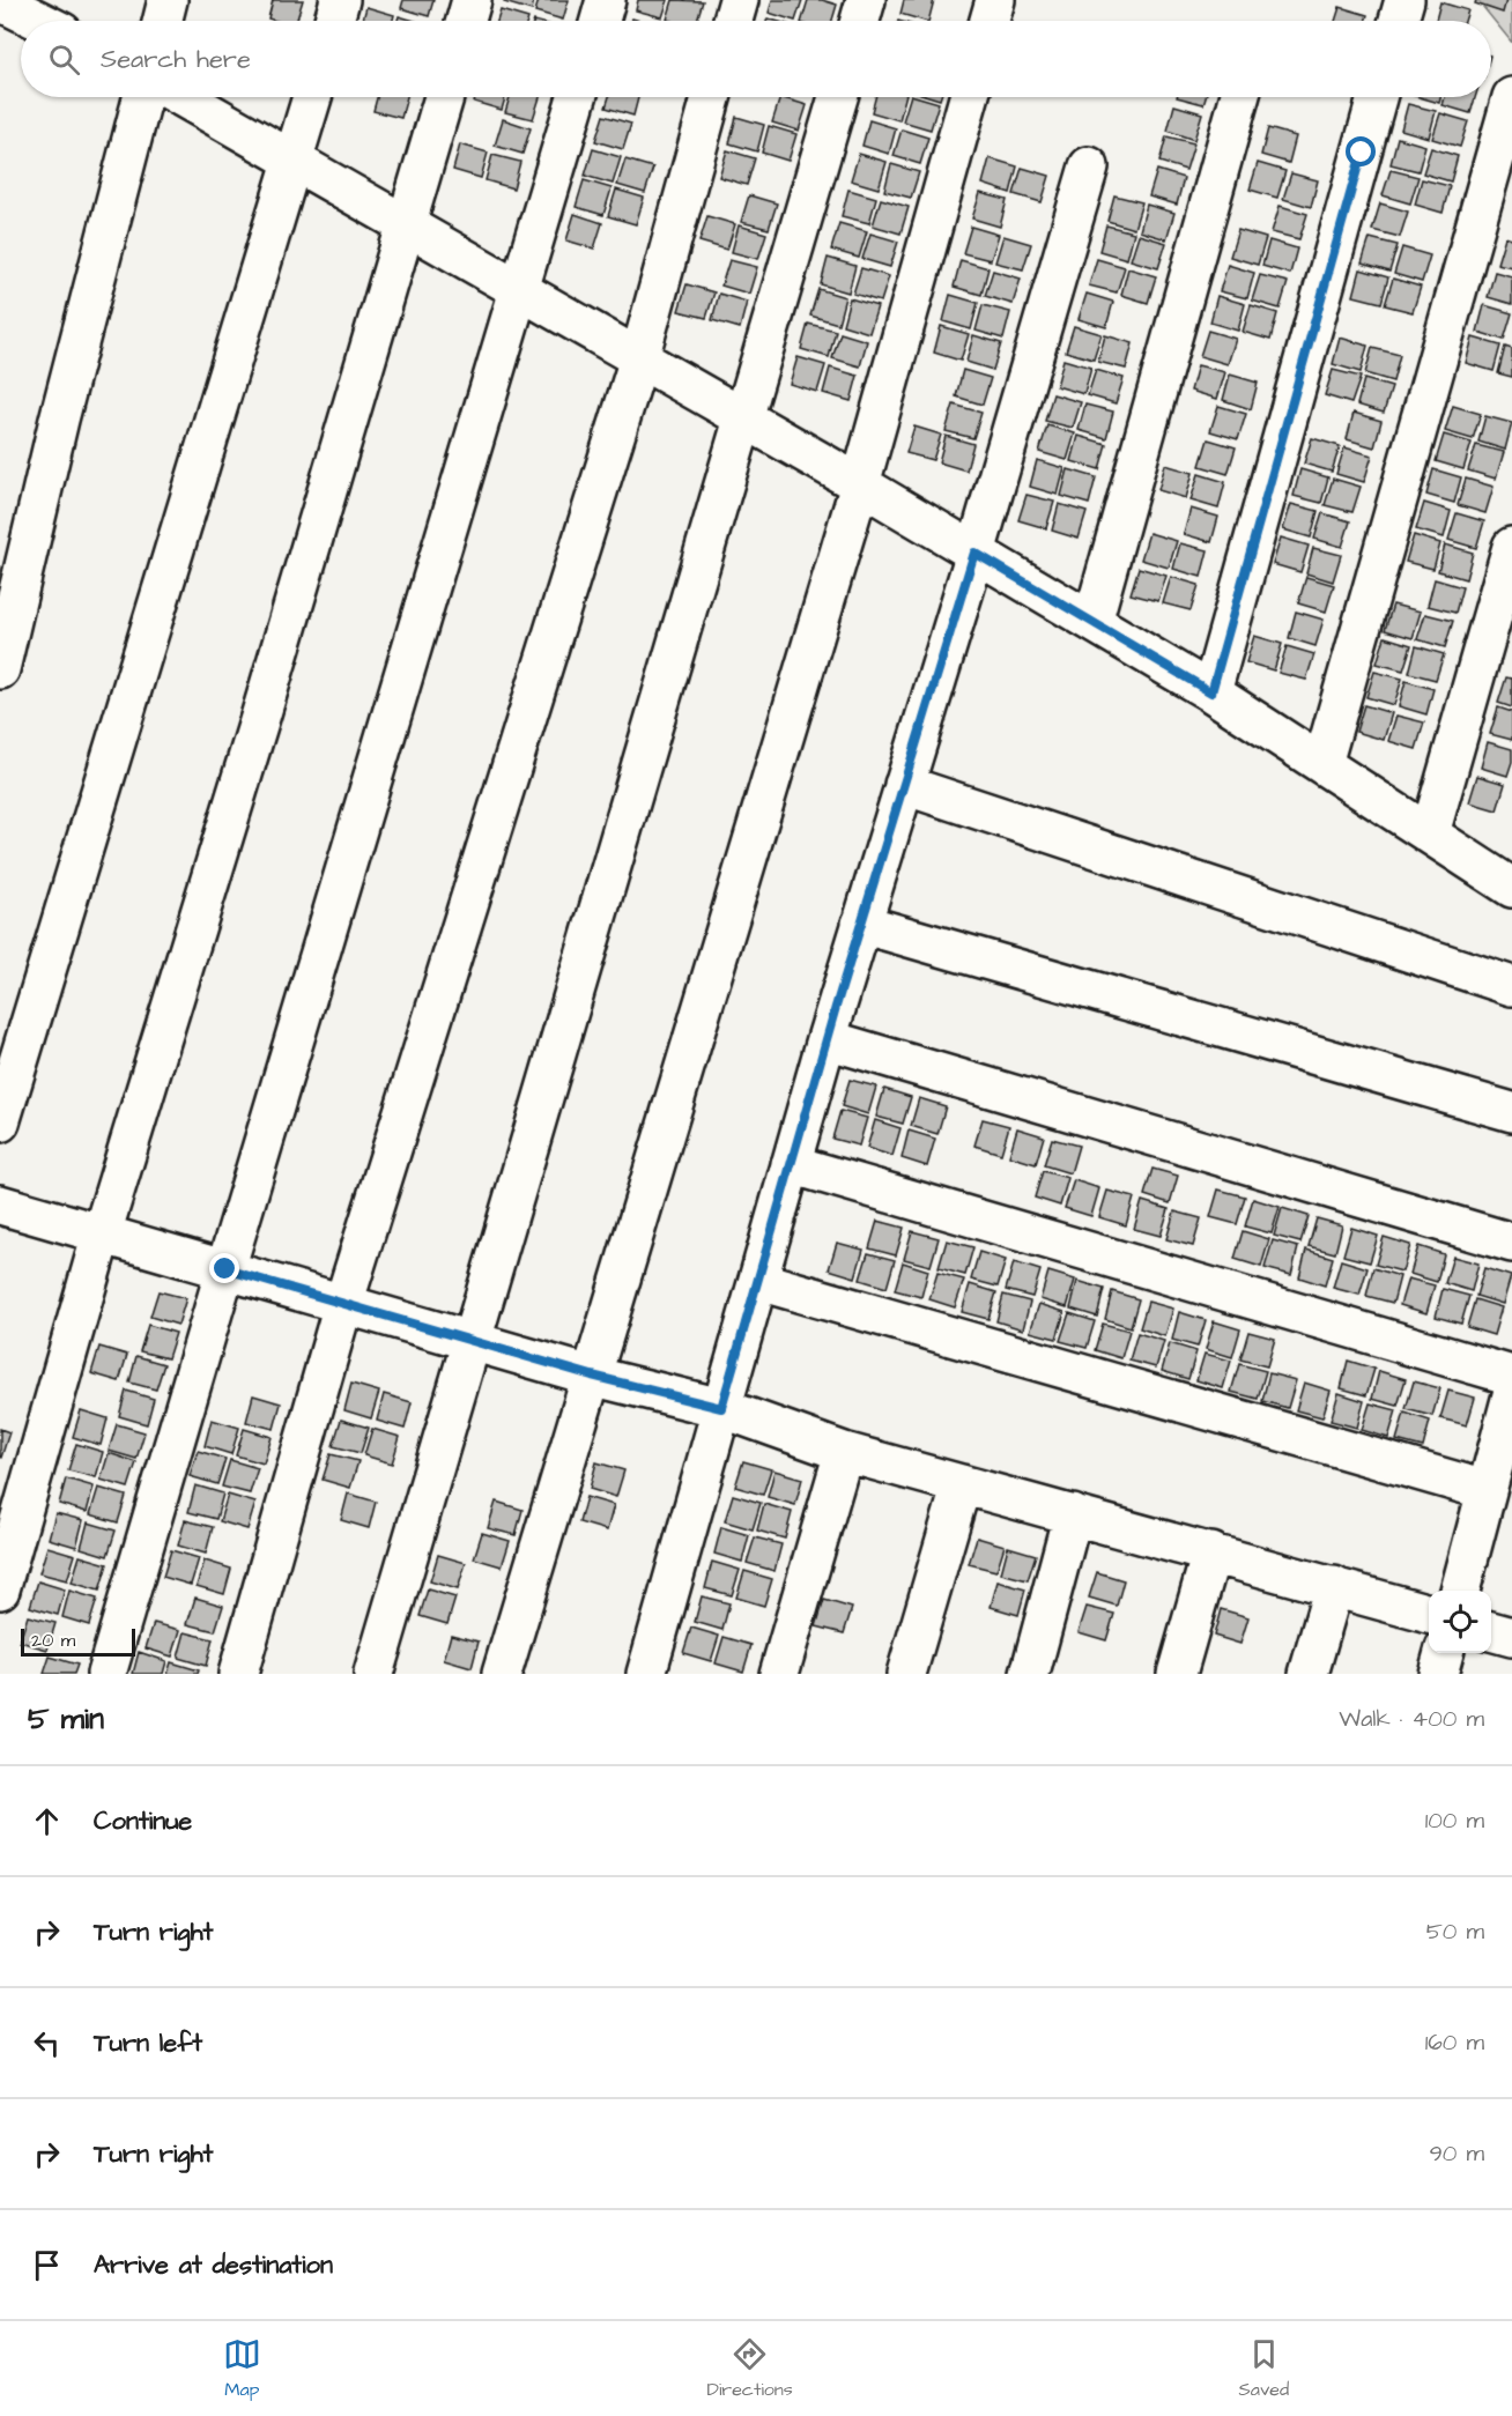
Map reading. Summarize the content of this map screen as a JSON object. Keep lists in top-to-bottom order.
{
  "scale_bar": "20 m",
  "page": {
    "search": "Search here",
    "scale": "20 m",
    "heading": ["5 min", "Walk · 400 m"],
    "list": [
      ["Continue", "100 m"],
      ["Turn right", "50 m"],
      ["Turn left", "160 m"],
      ["Turn right", "90 m"],
      "Arrive at destination"
    ],
    "nav": ["Map", "Directions", "Saved"]
  }
}
